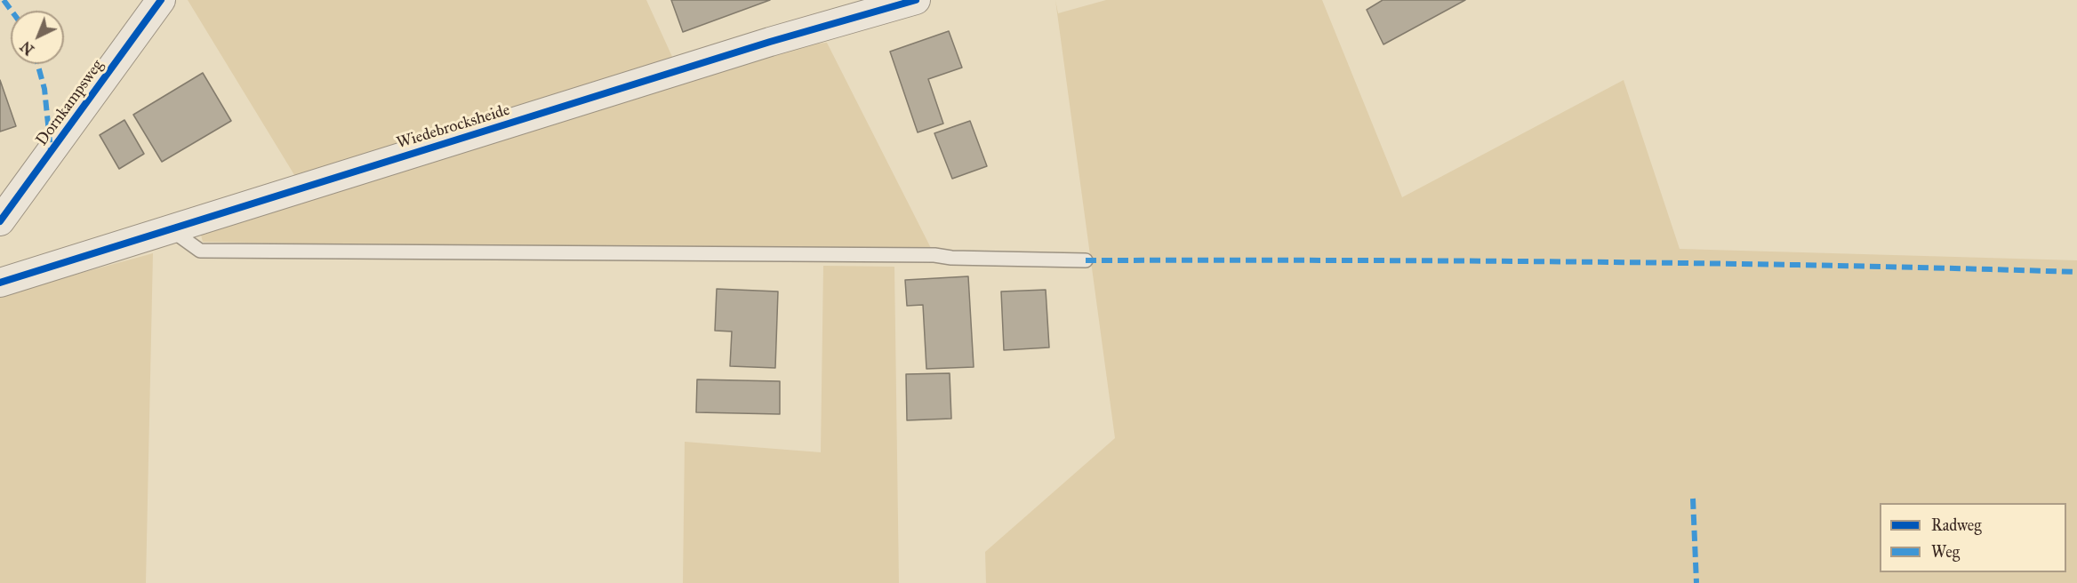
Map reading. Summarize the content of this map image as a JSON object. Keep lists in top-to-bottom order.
{
  "streets": {
    "street": ["Dornkampsweg", "Wiedebrocksheide"]
  },
  "legend": ["Radweg", "Weg"],
  "north": "bottom left"
}
